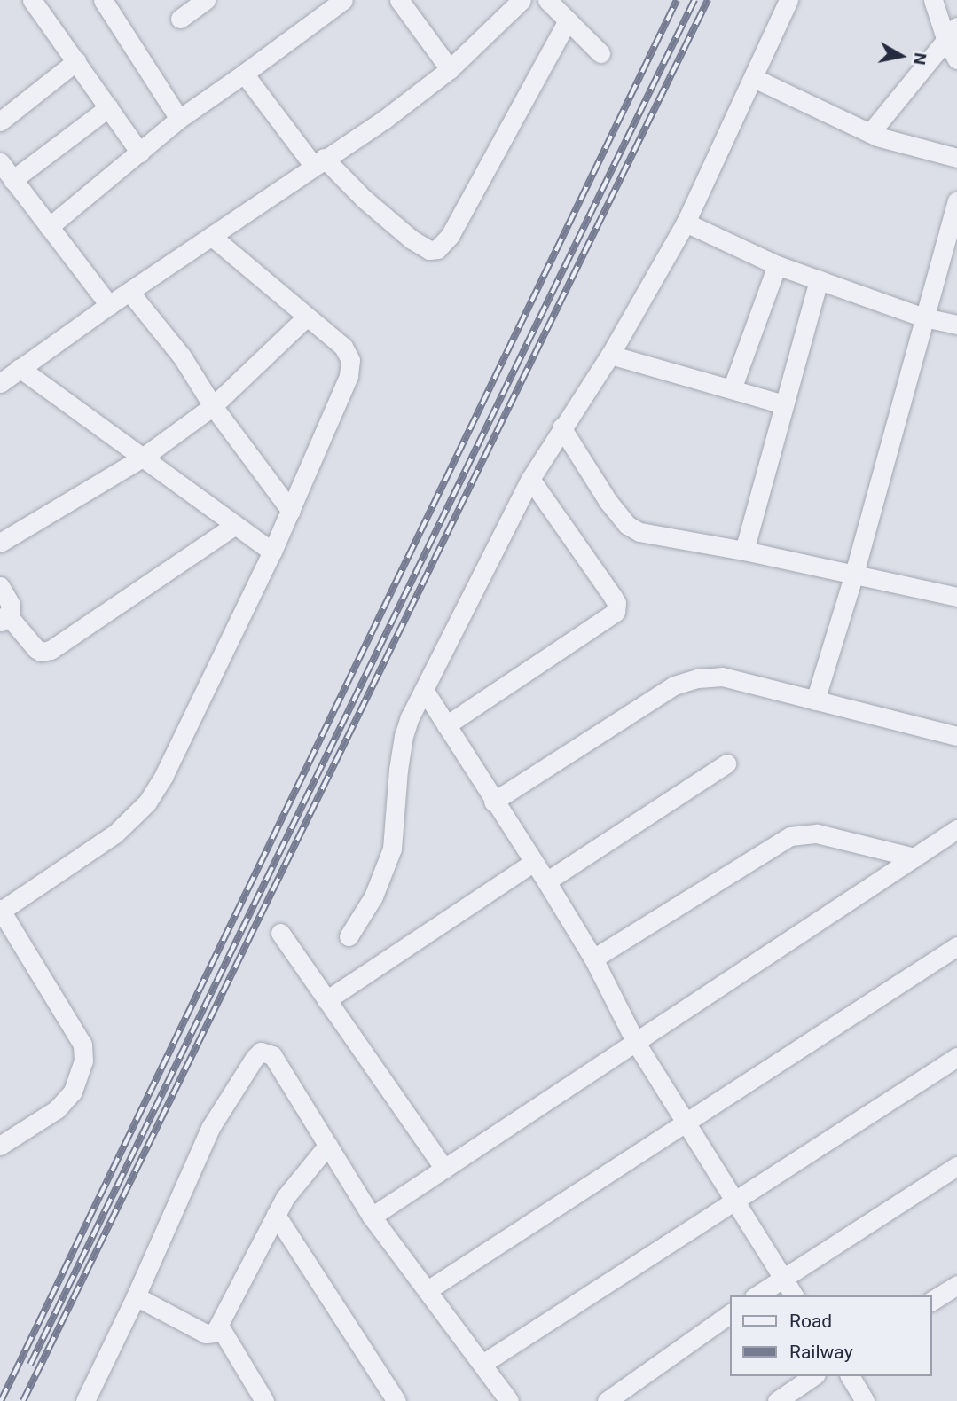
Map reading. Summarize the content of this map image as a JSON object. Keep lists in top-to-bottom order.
{
  "legend": ["Road", "Railway"],
  "north": "right"
}
